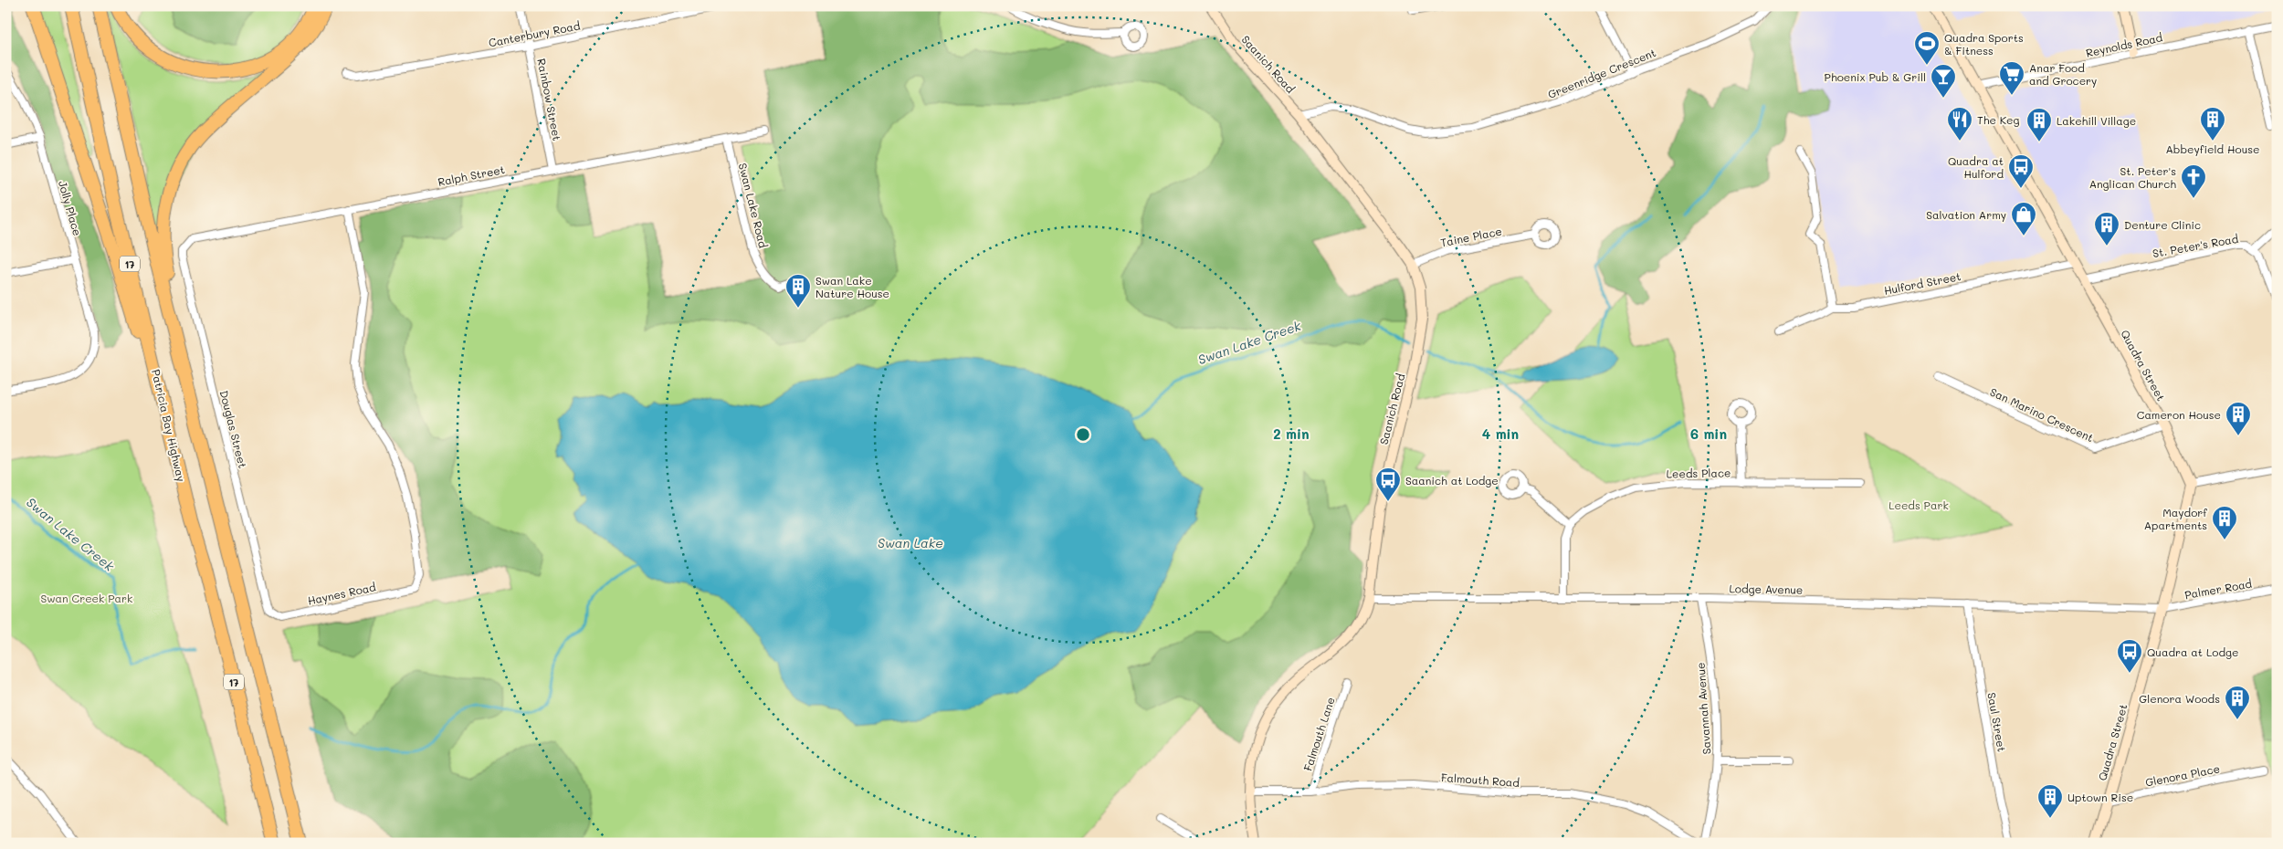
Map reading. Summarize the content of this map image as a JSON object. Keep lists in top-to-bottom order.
{
  "streets": {
    "highway": ["17", "Patricia Bay Highway"],
    "main road": ["Saanich Road", "Quadra Street"],
    "street": [
      "Canterbury Road",
      "Reynolds Road",
      "Greenridge Crescent",
      "Rainbow Street",
      "Ralph Street",
      "Swan Lake Road",
      "Jolly Place",
      "Taine Place",
      "St. Peter's Road",
      "Hulford Street",
      "San Marino Crescent",
      "Douglas Street",
      "Leeds Place",
      "Lodge Avenue",
      "Palmer Road",
      "Haynes Road",
      "Savannah Avenue",
      "Saul Street",
      "Falmouth Lane",
      "Glenora Place",
      "Falmouth Road"
    ]
  },
  "crossings": [
    ["Canterbury Road", "Rainbow Street"],
    ["Reynolds Road", "Quadra Street"],
    ["Saanich Road", "Greenridge Crescent"],
    ["Saanich Road", "Taine Place"],
    ["Saanich Road", "Lodge Avenue"],
    ["Saanich Road", "Falmouth Road"],
    ["Rainbow Street", "Ralph Street"],
    ["Ralph Street", "Swan Lake Road"],
    ["Ralph Street", "Douglas Street"],
    ["Ralph Street", "Haynes Road"],
    ["St. Peter's Road", "Quadra Street"],
    ["Hulford Street", "Quadra Street"],
    ["Quadra Street", "San Marino Crescent"],
    ["Quadra Street", "Lodge Avenue"],
    ["Quadra Street", "Palmer Road"],
    ["Quadra Street", "Glenora Place"],
    ["Douglas Street", "Haynes Road"],
    ["Lodge Avenue", "Palmer Road"],
    ["Lodge Avenue", "Savannah Avenue"],
    ["Lodge Avenue", "Saul Street"],
    ["Falmouth Lane", "Falmouth Road"]
  ],
  "water": ["Swan Lake Creek", "Swan Lake"],
  "parks": ["Leeds Park", "Swan Creek Park"],
  "places": {
    "sports": ["Quadra Sports & Fitness"],
    "supermarket": ["Anar Food and Grocery"],
    "bar": ["Phoenix Pub & Grill"],
    "restaurant": ["The Keg"],
    "building": [
      "Abbeyfield House",
      "Lakehill Village",
      "Denture Clinic",
      "Swan Lake Nature House",
      "Cameron House",
      "Maydorf Apartments",
      "Glenora Woods",
      "Uptown Rise"
    ],
    "bus stop": ["Quadra at Hulford", "Saanich at Lodge", "Quadra at Lodge"],
    "church": ["St. Peter's Anglican Church"],
    "shop": ["Salvation Army"]
  },
  "rings": ["2 min", "4 min", "6 min"]
}
